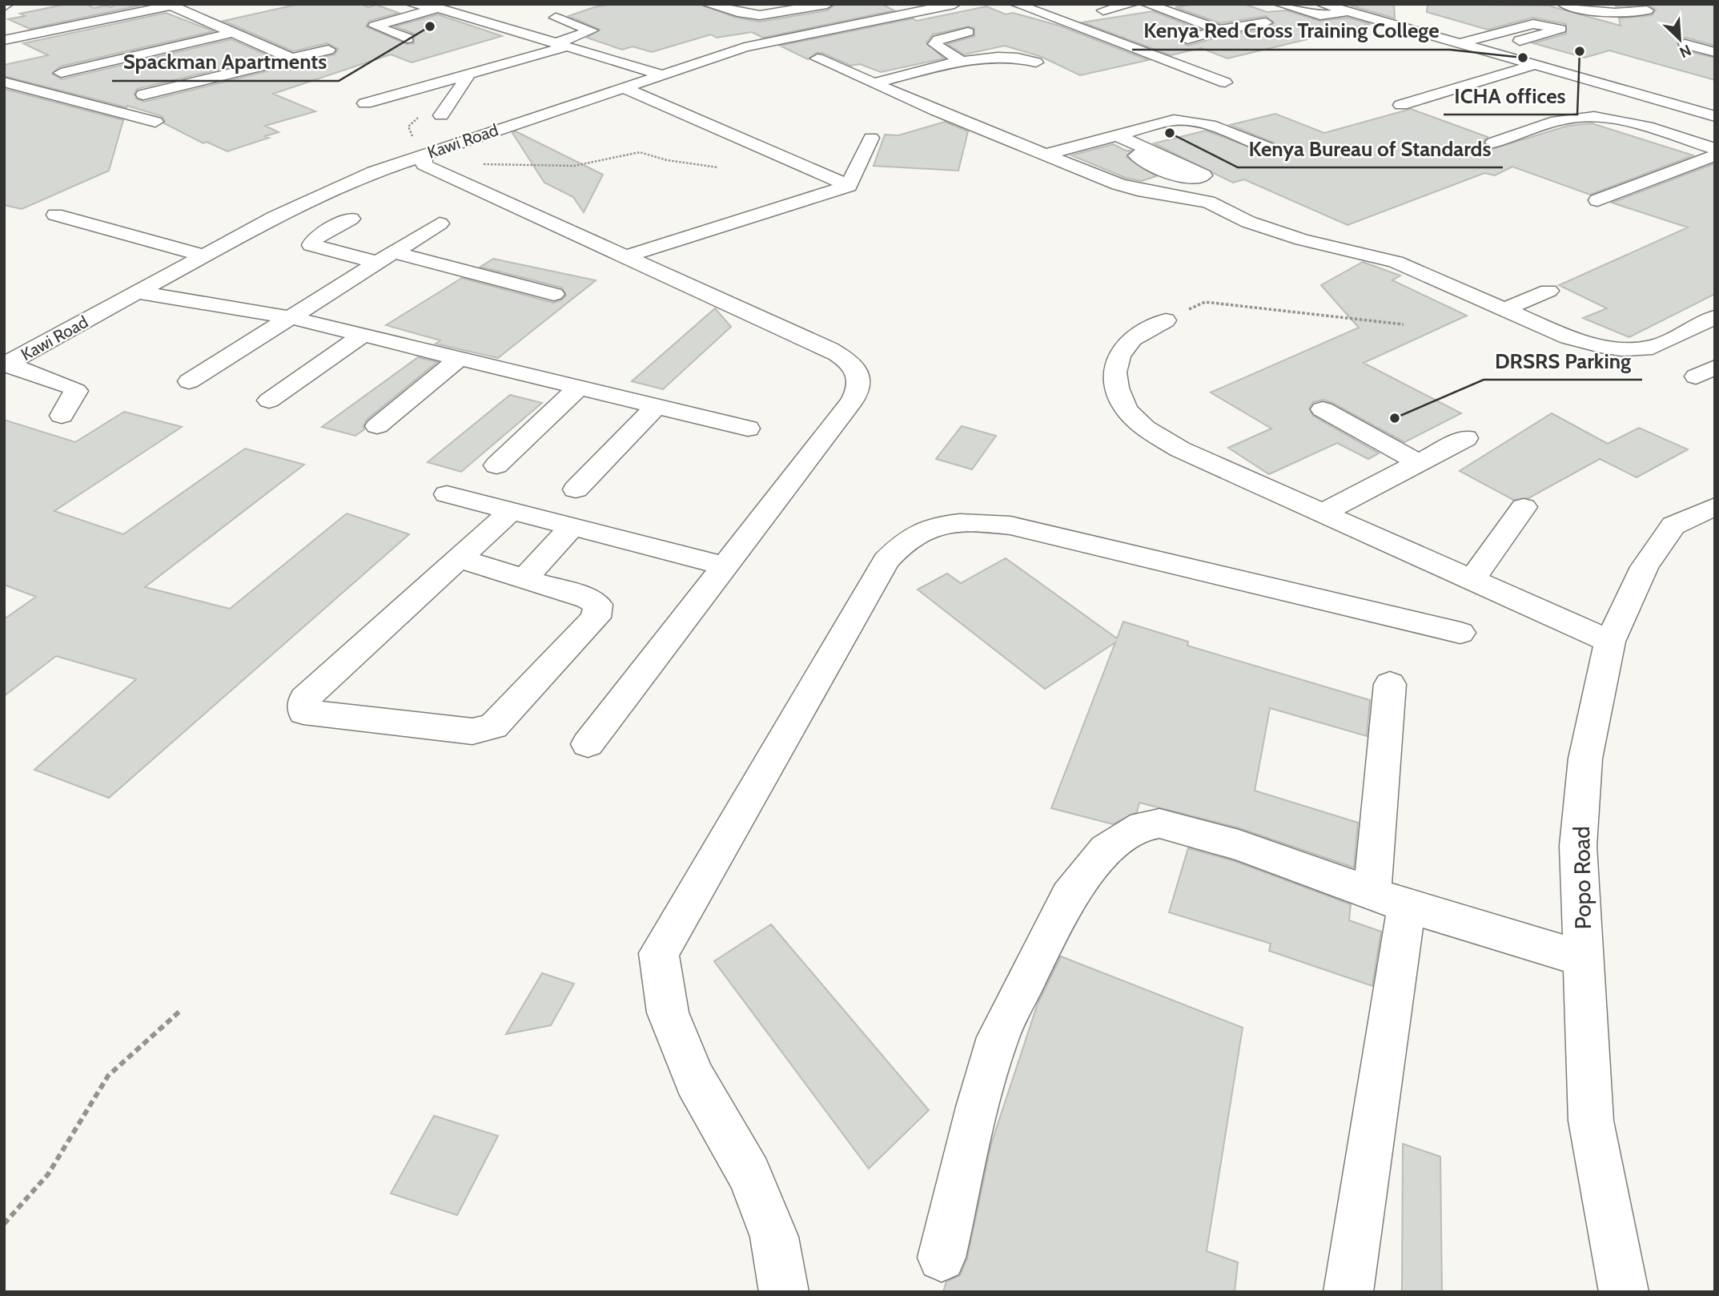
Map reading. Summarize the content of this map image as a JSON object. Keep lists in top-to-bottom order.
{
  "streets": {
    "street": ["Kawi Road", "Popo Road"]
  },
  "places": [
    "Spackman Apartments",
    "ICHA offices",
    "Kenya Red Cross Training College",
    "Kenya Bureau of Standards",
    "DRSRS Parking"
  ],
  "north": "bottom right"
}
